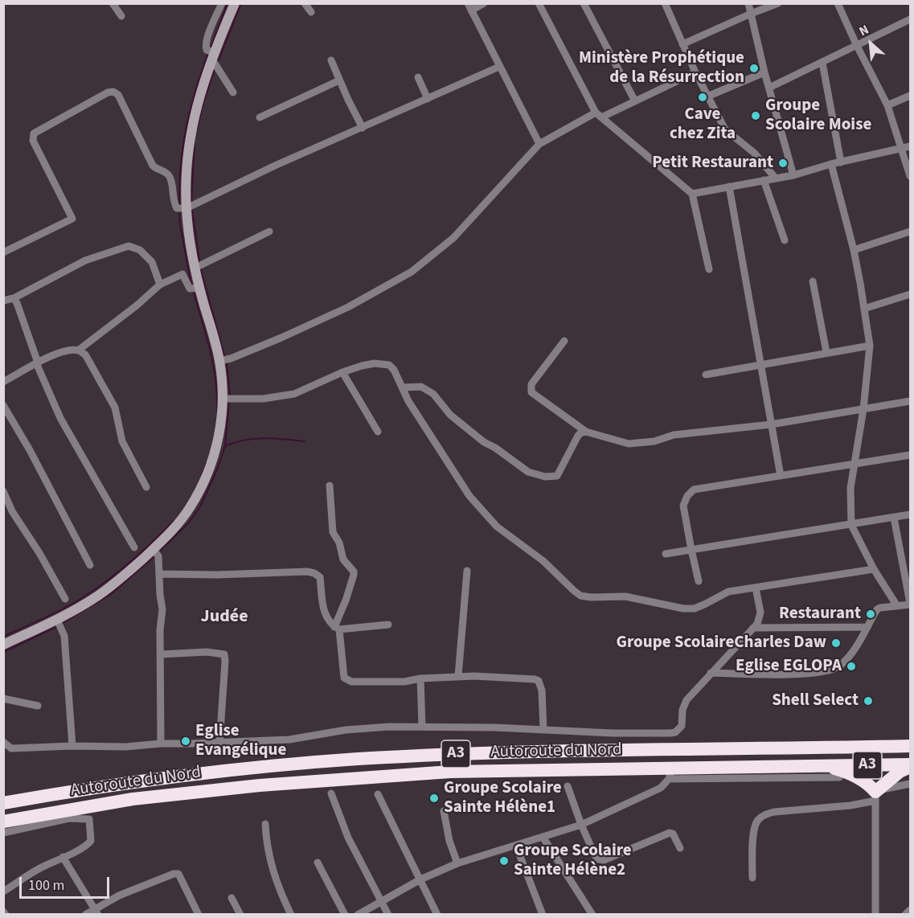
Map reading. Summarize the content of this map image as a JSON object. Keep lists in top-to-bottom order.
{
  "streets": {
    "highway": ["Autoroute du Nord", "A3"]
  },
  "districts": ["Judée"],
  "places": [
    "Ministère Prophétique de la Résurrection",
    "Cave chez Zita",
    "Groupe Scolaire Moise",
    "Petit Restaurant",
    "Restaurant",
    "Groupe ScolaireCharles Daw",
    "Eglise EGLOPA",
    "Shell Select",
    "Eglise Evangélique",
    "Groupe Scolaire Sainte Hélène1",
    "Groupe Scolaire Sainte Hélène2"
  ],
  "scale_bar": "100 m",
  "north": "top left"
}
